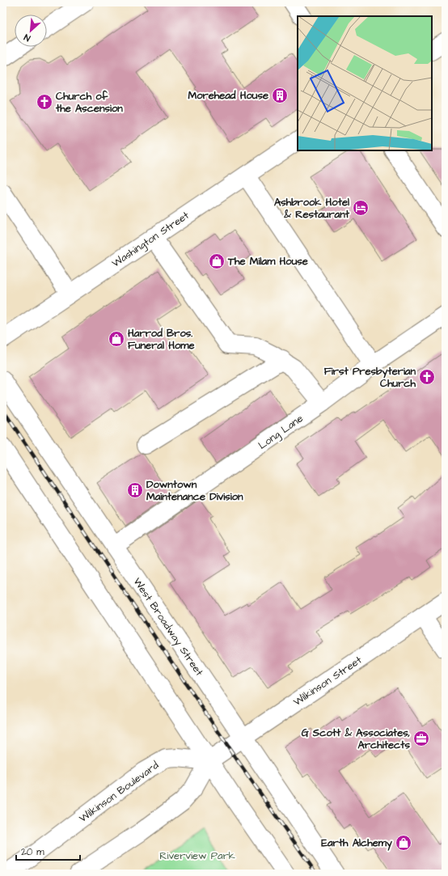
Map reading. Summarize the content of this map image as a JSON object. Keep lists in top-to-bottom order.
{
  "streets": {
    "street": [
      "Washington Street",
      "Long Lane",
      "West Broadway Street",
      "Wilkinson Street",
      "Wilkinson Boulevard"
    ]
  },
  "crossings": [
    ["Long Lane", "West Broadway Street"],
    ["West Broadway Street", "Wilkinson Street"],
    ["Wilkinson Street", "Wilkinson Boulevard"]
  ],
  "parks": ["Riverview Park"],
  "places": {
    "building": ["Morehead House", "Downtown Maintenance Division"],
    "church": ["Church of the Ascension", "First Presbyterian Church"],
    "hotel": ["Ashbrook Hotel & Restaurant"],
    "shop": ["The Milam House", "Harrod Bros. Funeral Home", "Earth Alchemy"],
    "office": ["G Scott & Associates, Architects"]
  },
  "scale_bar": "20 m",
  "north": "bottom left"
}
